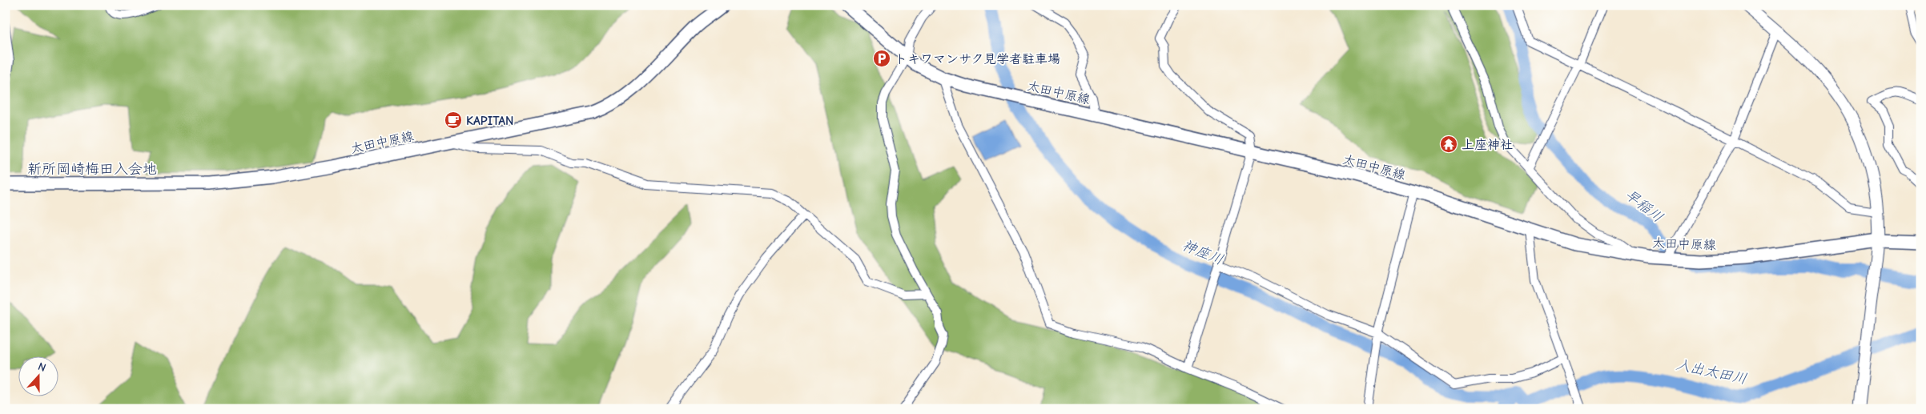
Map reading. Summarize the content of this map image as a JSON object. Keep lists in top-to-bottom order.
{
  "streets": {
    "main road": ["太田中原線"]
  },
  "districts": ["新所岡崎梅田入会地"],
  "water": ["早稲川", "神座川", "入出太田川"],
  "places": {
    "parking": ["トキワマンサク見学者駐車場"],
    "cafe": ["KAPITAN"],
    "temple": ["上座神社"]
  },
  "north": "top"
}
